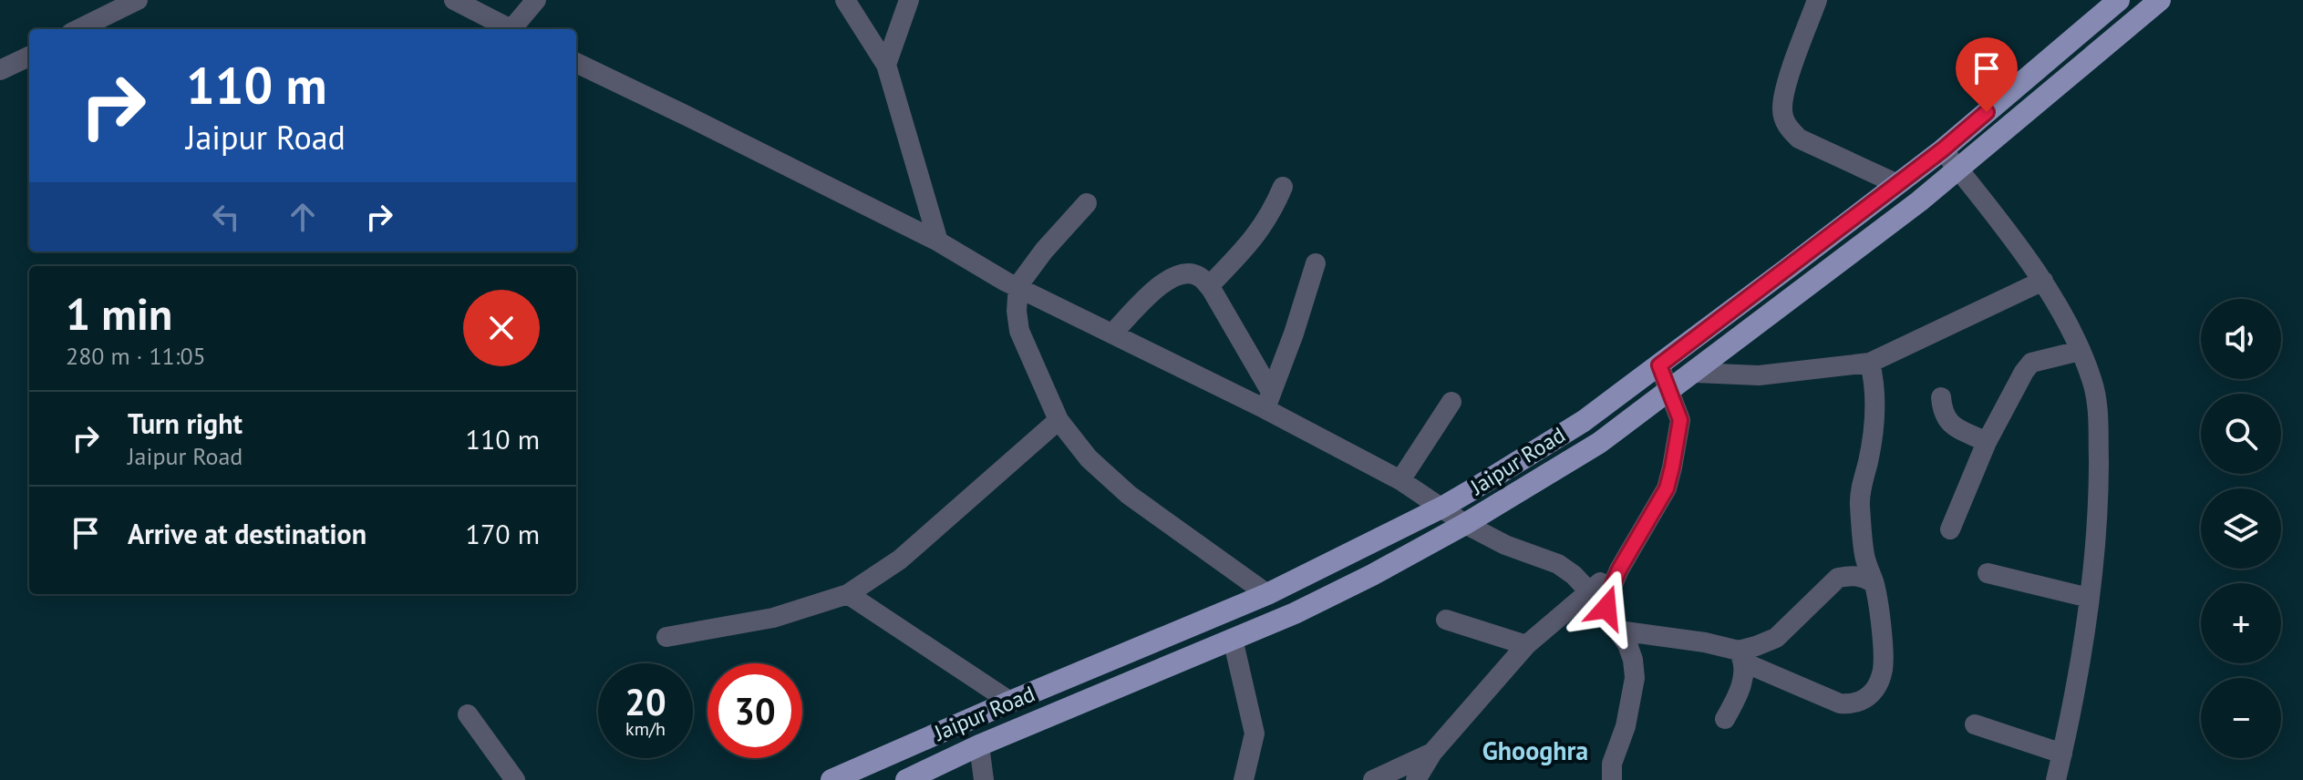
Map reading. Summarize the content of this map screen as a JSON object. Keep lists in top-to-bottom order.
{
  "streets": {
    "main road": ["Jaipur Road"]
  },
  "districts": ["Ghooghra"],
  "page": {
    "turn": ["110 m", "Jaipur Road"],
    "heading": ["1 min", "280 m · 11:05"],
    "map_buttons": ["+", "−"],
    "list": [
      {
        "name": "Turn right",
        "note": "Jaipur Road",
        "value": "110 m"
      },
      {
        "name": "Arrive at destination",
        "value": "170 m"
      }
    ],
    "speed": "20 km/h",
    "limit": "30"
  }
}
